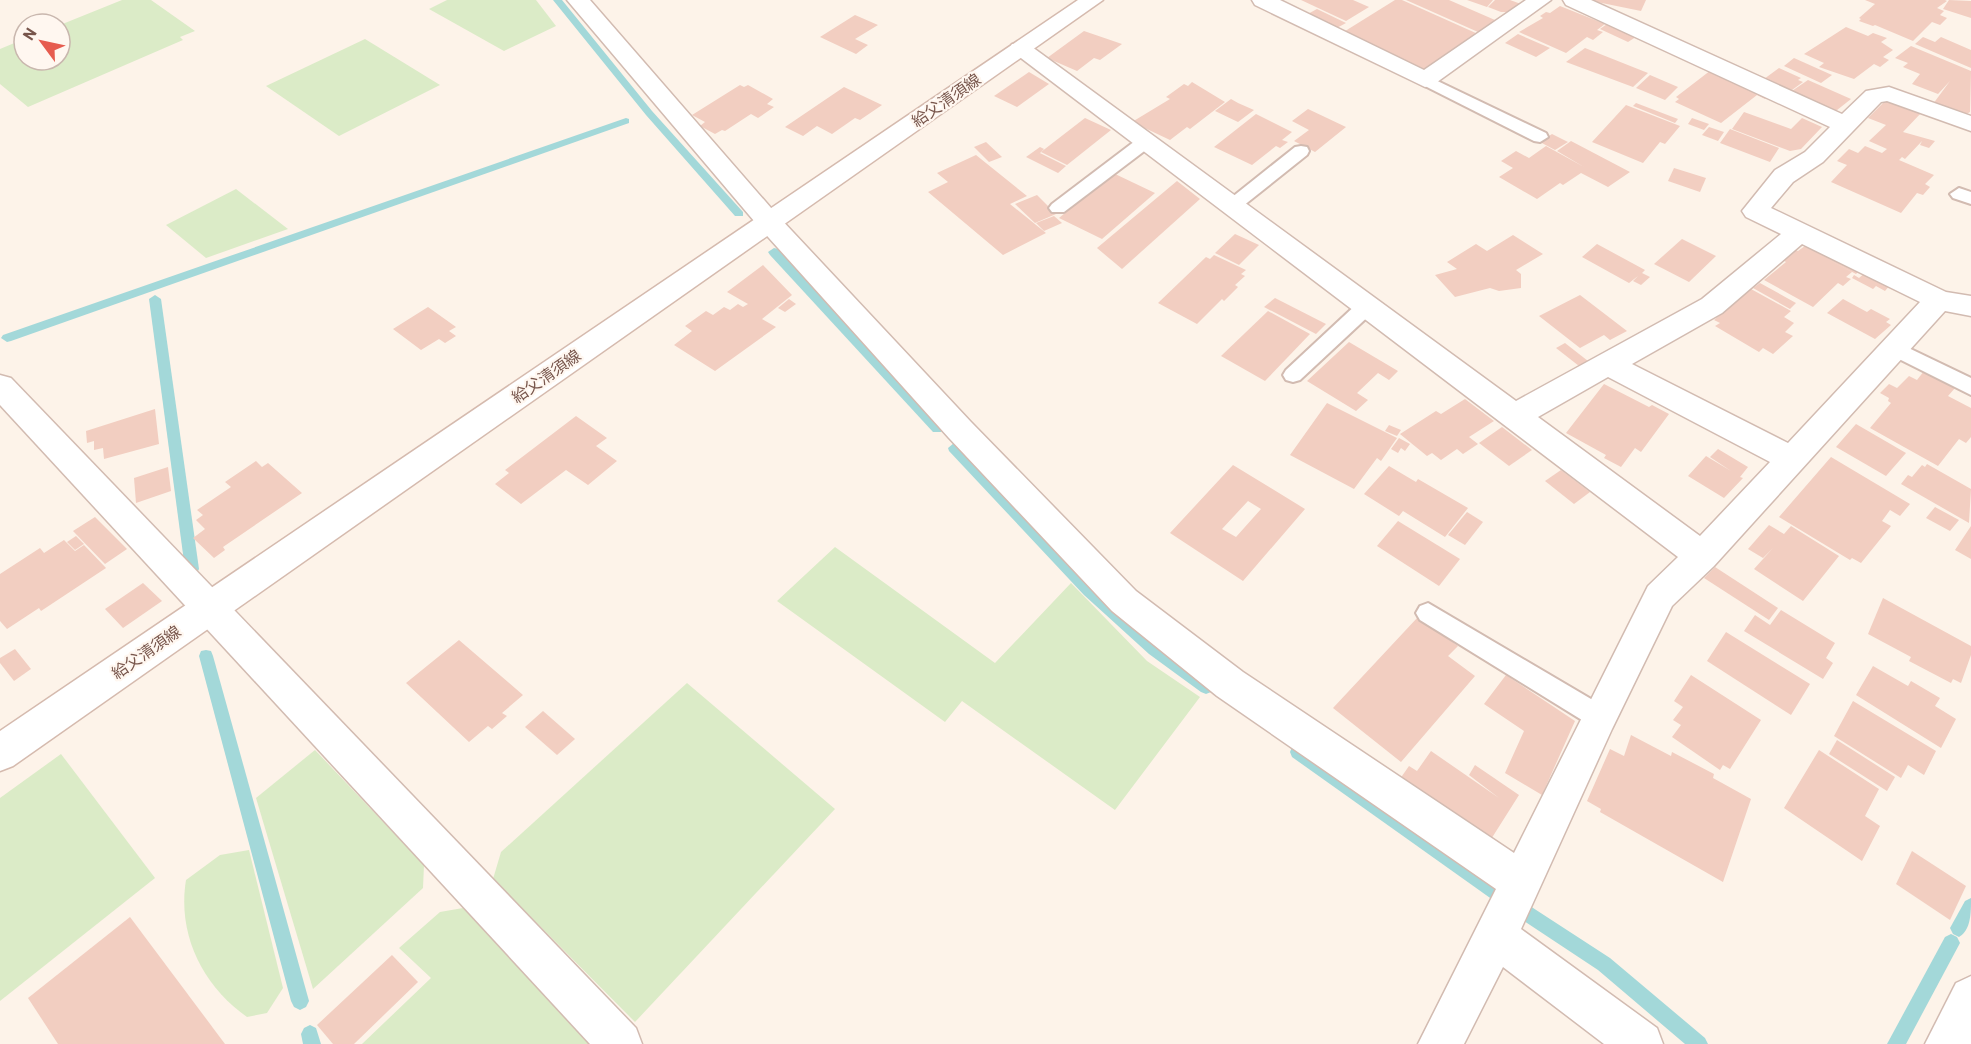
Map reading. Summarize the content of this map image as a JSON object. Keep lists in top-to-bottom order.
{
  "streets": {
    "street": ["給父清須線"]
  },
  "north": "top left"
}
